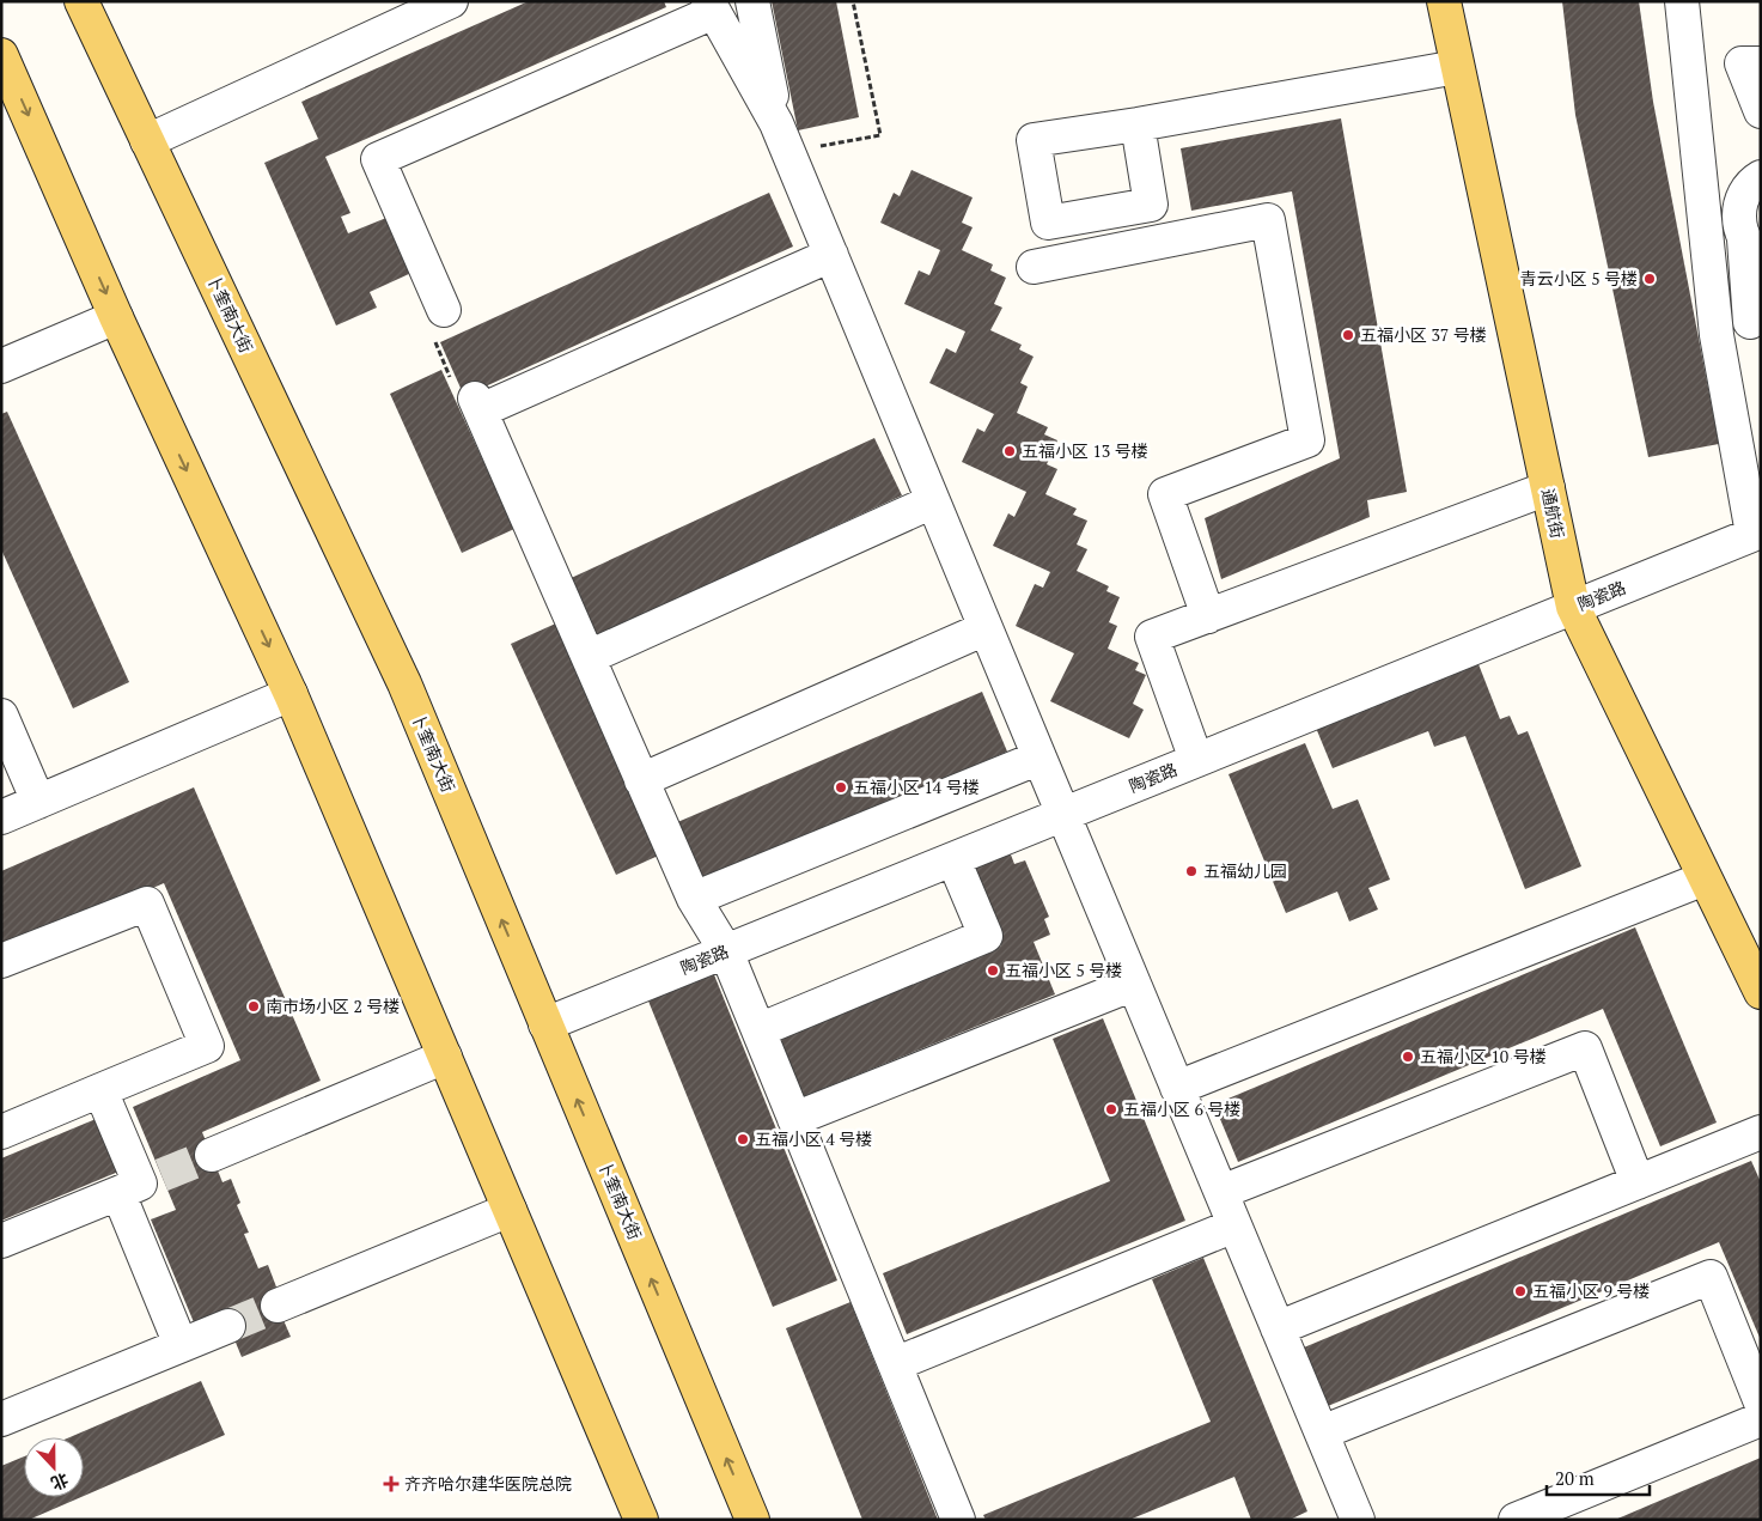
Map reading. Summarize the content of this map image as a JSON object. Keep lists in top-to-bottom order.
{
  "streets": {
    "main road": ["卜奎南大街", "通航街"],
    "street": ["陶瓷路"]
  },
  "crossings": [
    ["卜奎南大街", "陶瓷路"],
    ["通航街", "陶瓷路"]
  ],
  "places": {
    "other": [
      "青云小区 5 号楼",
      "五福小区 37 号楼",
      "五福小区 13 号楼",
      "五福小区 14 号楼",
      "五福幼儿园",
      "五福小区 5 号楼",
      "南市场小区 2 号楼",
      "五福小区 10 号楼",
      "五福小区 6 号楼",
      "五福小区 4 号楼",
      "五福小区 9 号楼"
    ],
    "health": ["齐齐哈尔建华医院总院"]
  },
  "scale_bar": "20 m",
  "north": "bottom"
}
